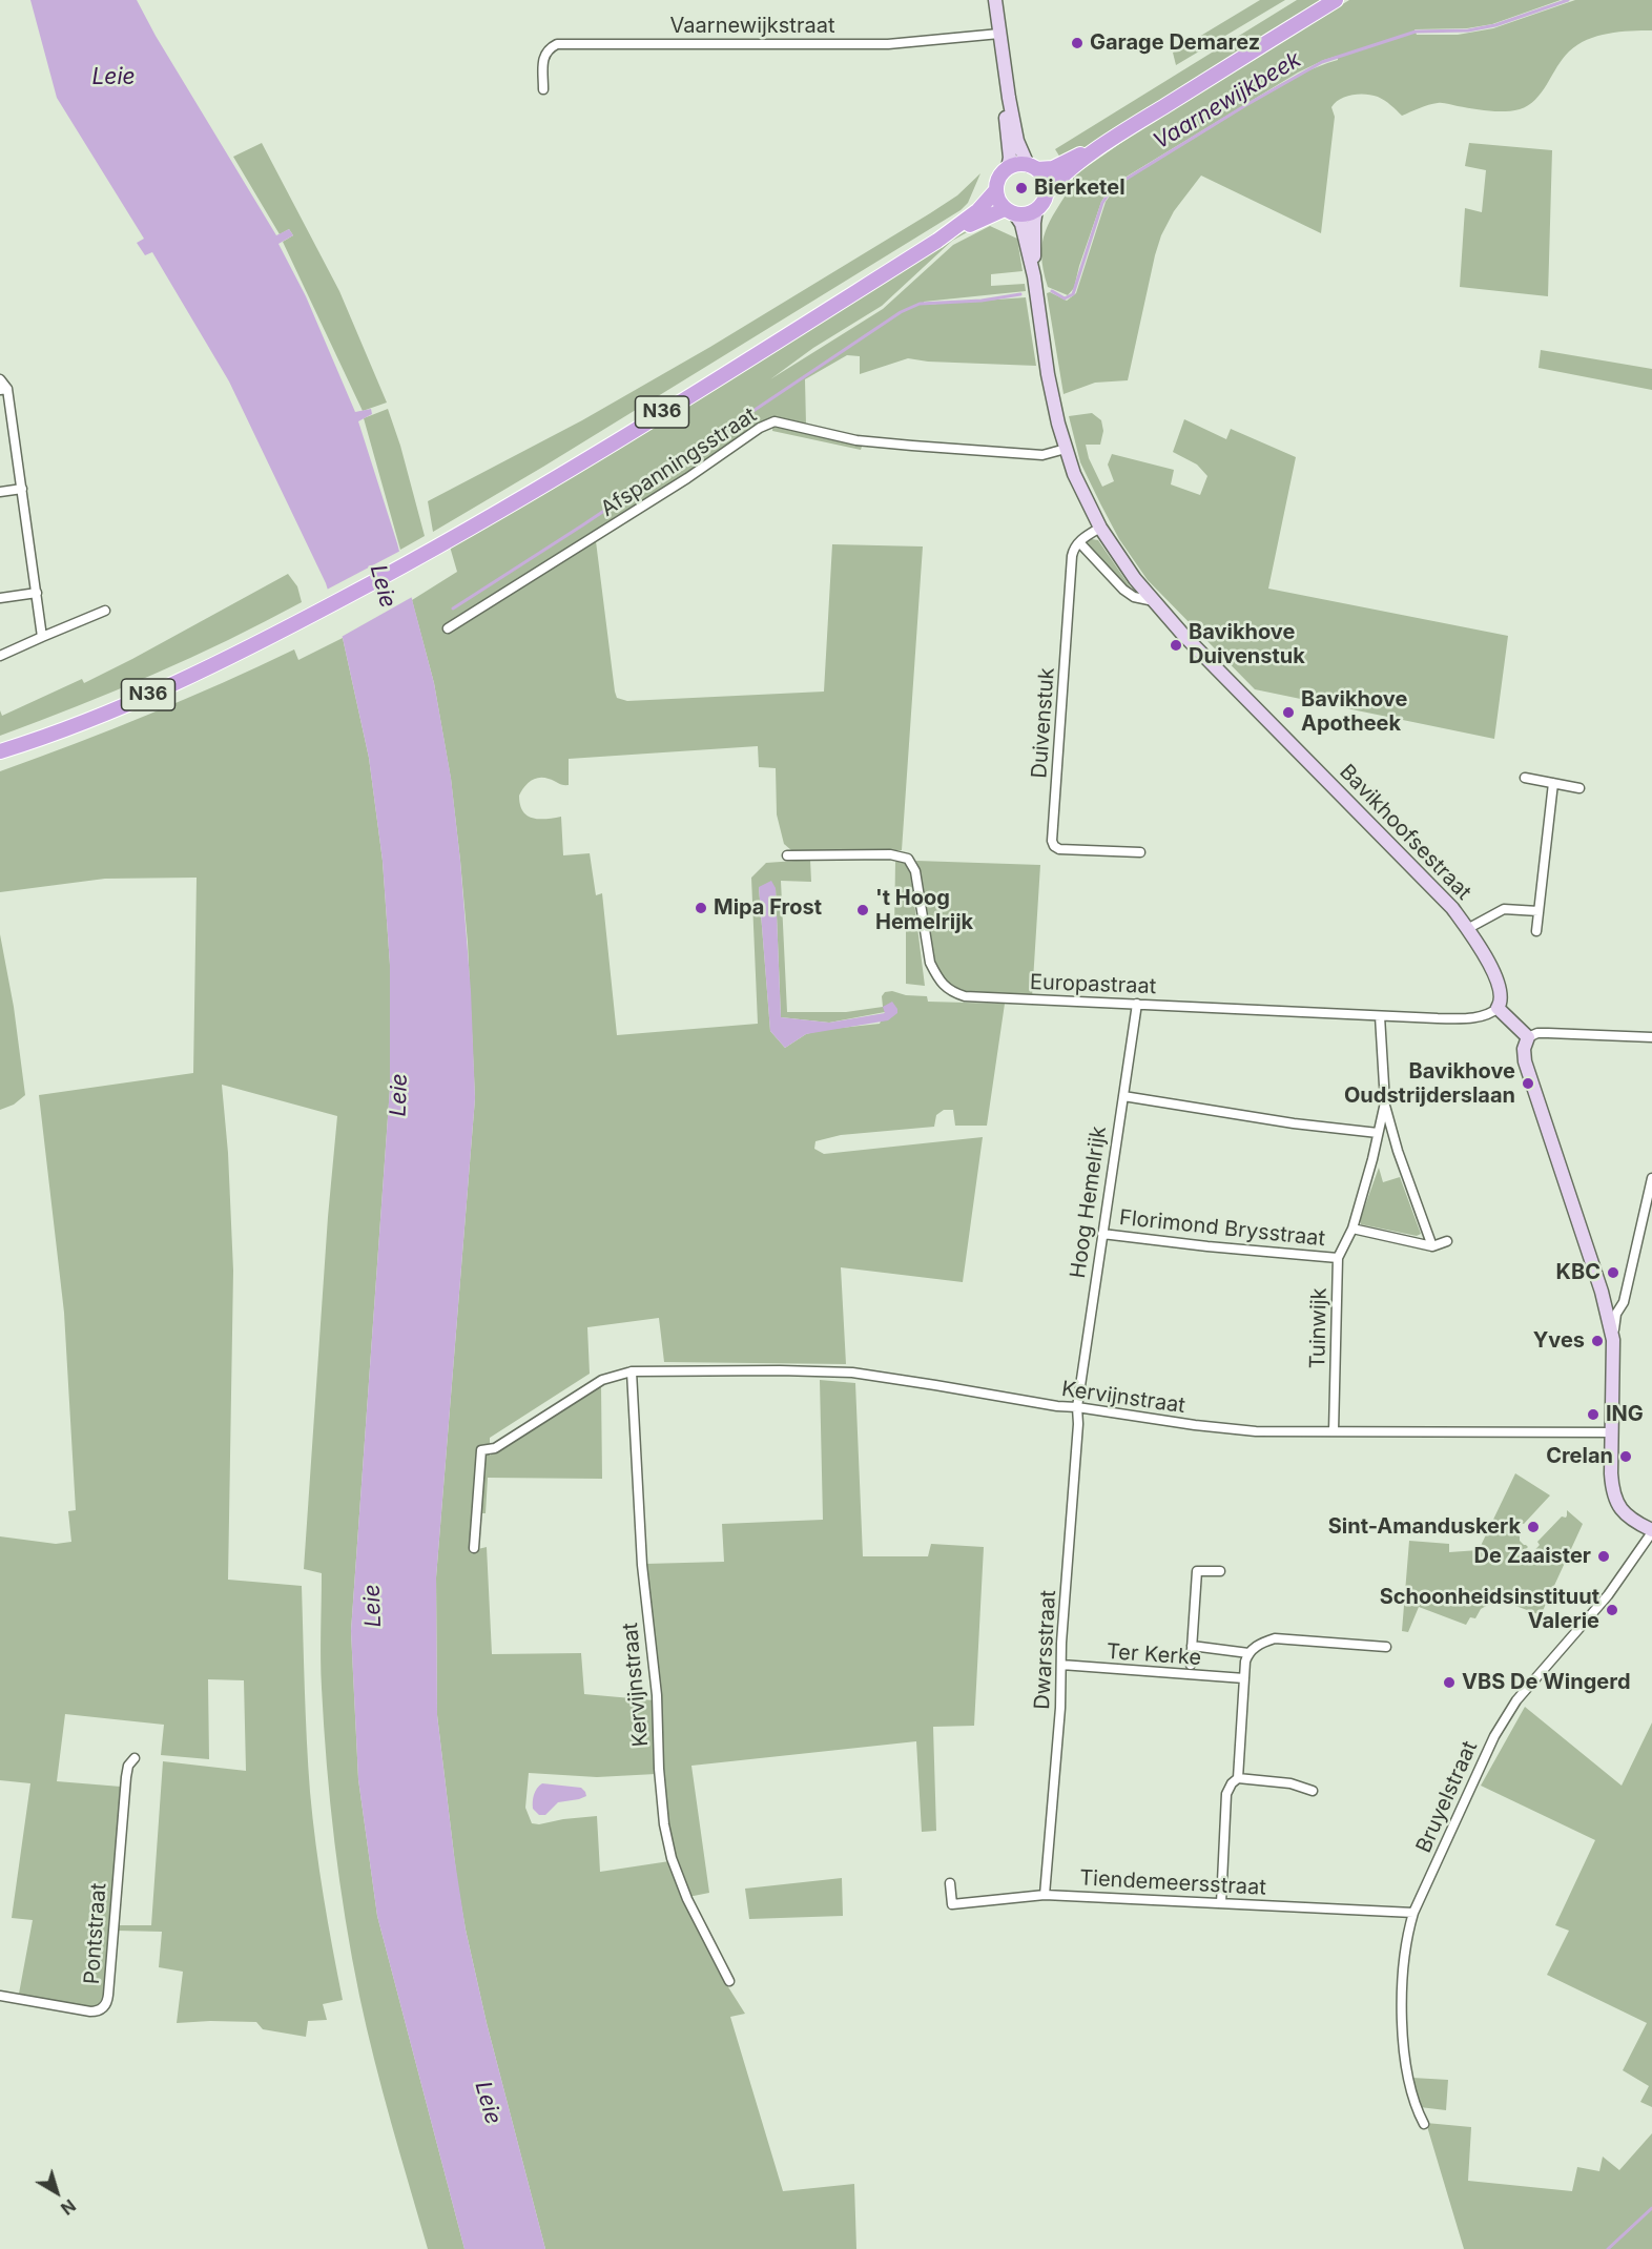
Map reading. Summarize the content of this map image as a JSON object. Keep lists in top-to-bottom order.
{
  "streets": {
    "main road": ["N36"],
    "street": [
      "Vaarnewijkstraat",
      "Afspanningsstraat",
      "Duivenstuk",
      "Bavikhoofsestraat",
      "Europastraat",
      "Hoog Hemelrijk",
      "Florimond Brysstraat",
      "Tuinwijk",
      "Kervijnstraat",
      "Dwarsstraat",
      "Ter Kerke",
      "Bruyelstraat",
      "Tiendemeersstraat",
      "Pontstraat"
    ]
  },
  "crossings": [
    ["N36", "Bavikhoofsestraat"],
    ["Afspanningsstraat", "Bavikhoofsestraat"],
    ["Duivenstuk", "Bavikhoofsestraat"],
    ["Bavikhoofsestraat", "Europastraat"],
    ["Europastraat", "Hoog Hemelrijk"],
    ["Europastraat", "Tuinwijk"],
    ["Hoog Hemelrijk", "Florimond Brysstraat"],
    ["Hoog Hemelrijk", "Kervijnstraat"],
    ["Hoog Hemelrijk", "Dwarsstraat"],
    ["Florimond Brysstraat", "Tuinwijk"],
    ["Tuinwijk", "Kervijnstraat"],
    ["Kervijnstraat", "Dwarsstraat"],
    ["Dwarsstraat", "Ter Kerke"],
    ["Dwarsstraat", "Tiendemeersstraat"],
    ["Bruyelstraat", "Tiendemeersstraat"]
  ],
  "water": ["Leie", "Vaarnewijkbeek"],
  "places": [
    "Garage Demarez",
    "Bierketel",
    "Bavikhove Duivenstuk",
    "Bavikhove Apotheek",
    "Mipa Frost",
    "'t Hoog Hemelrijk",
    "Bavikhove Oudstrijderslaan",
    "KBC",
    "Yves",
    "ING",
    "Crelan",
    "Sint-Amanduskerk",
    "De Zaaister",
    "Schoonheidsinstituut Valerie",
    "VBS De Wingerd"
  ],
  "north": "bottom right"
}
